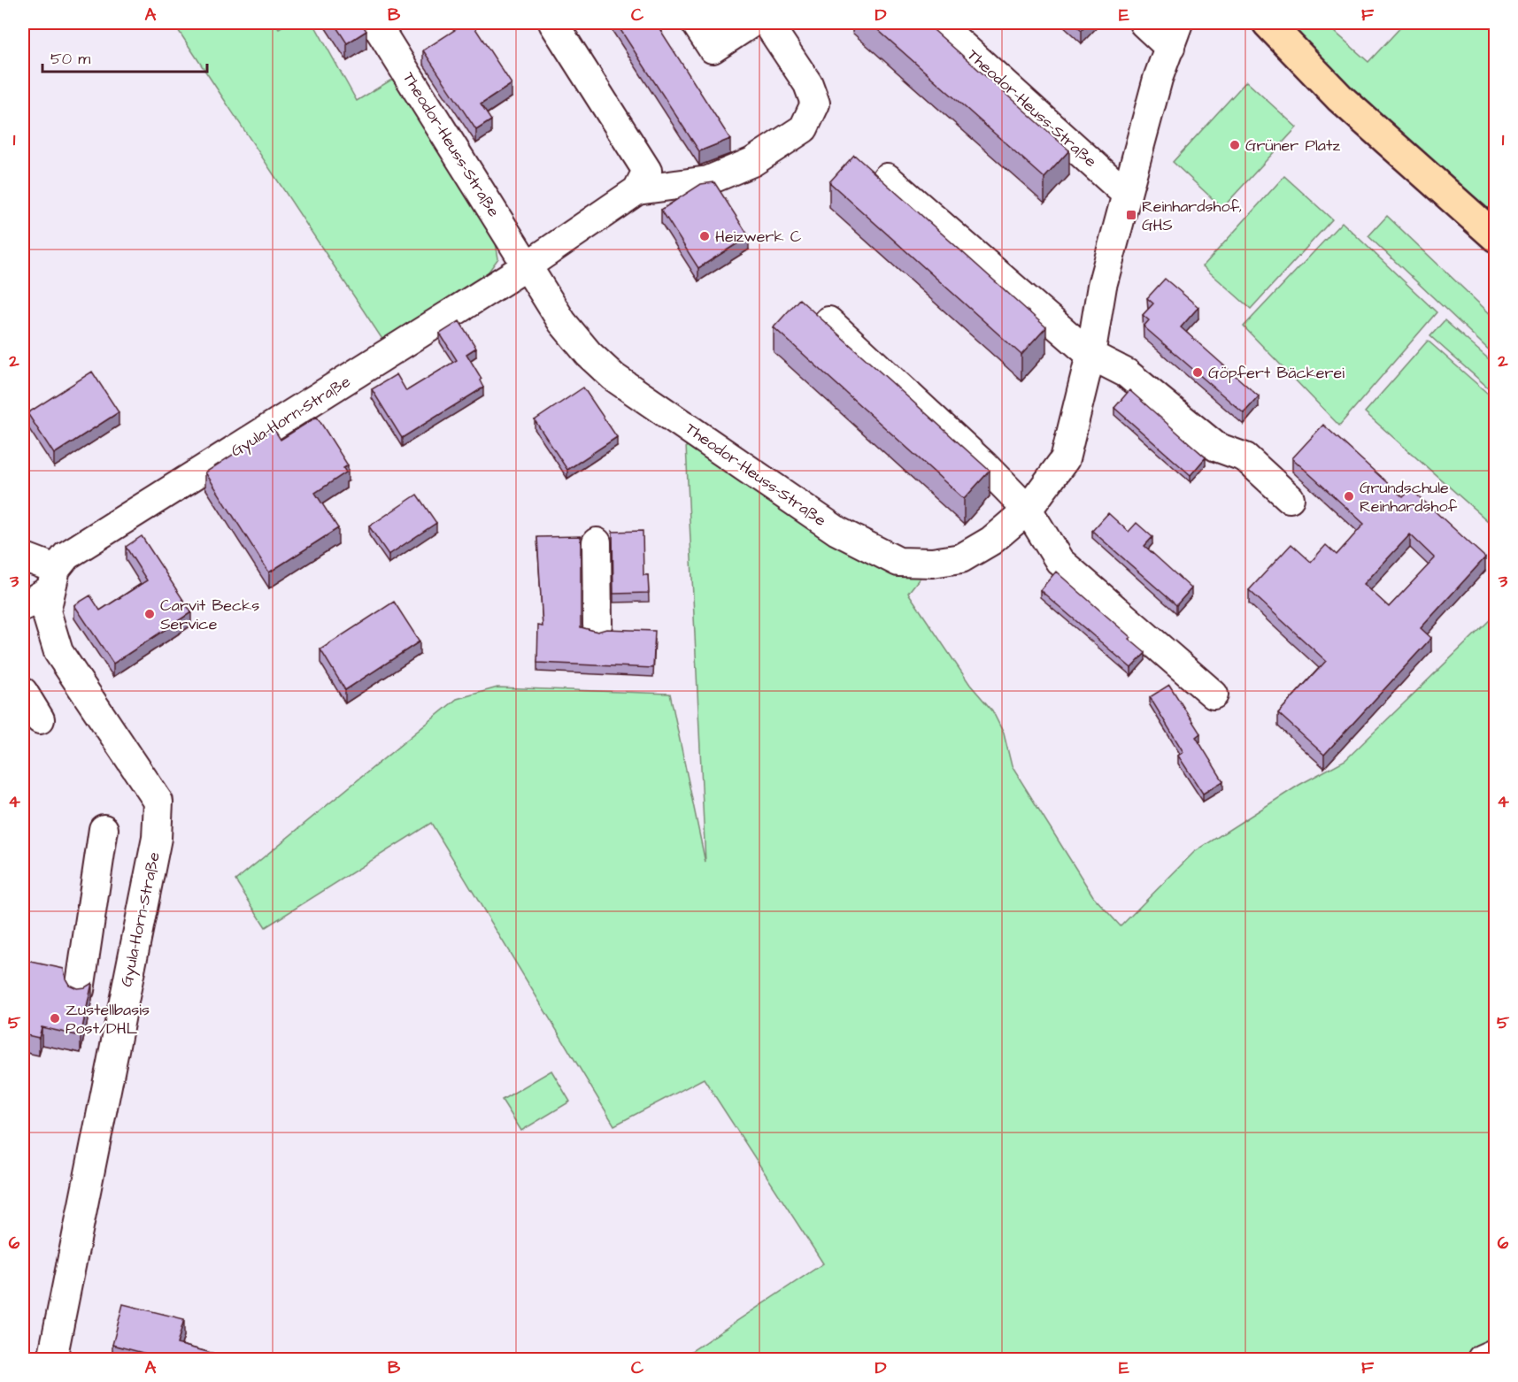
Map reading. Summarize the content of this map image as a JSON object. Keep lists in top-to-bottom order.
{
  "streets": {
    "street": ["Theodor-Heuss-Straße", "Gyula-Horn-Straße"]
  },
  "crossings": [
    ["Theodor-Heuss-Straße", "Gyula-Horn-Straße"]
  ],
  "places": {
    "other": [
      "Grüner Platz",
      "Heizwerk C",
      "Göpfert Bäckerei",
      "Grundschule Reinhardshof",
      "Carvit Becks Service",
      "Zustellbasis Post/DHL"
    ],
    "transit": ["Reinhardshof, GHS"]
  },
  "scale_bar": "50 m",
  "grid": {
    "columns": [
      "A",
      "B",
      "C",
      "D",
      "E",
      "F"
    ],
    "rows": [
      "1",
      "2",
      "3",
      "4",
      "5",
      "6"
    ]
  }
}
